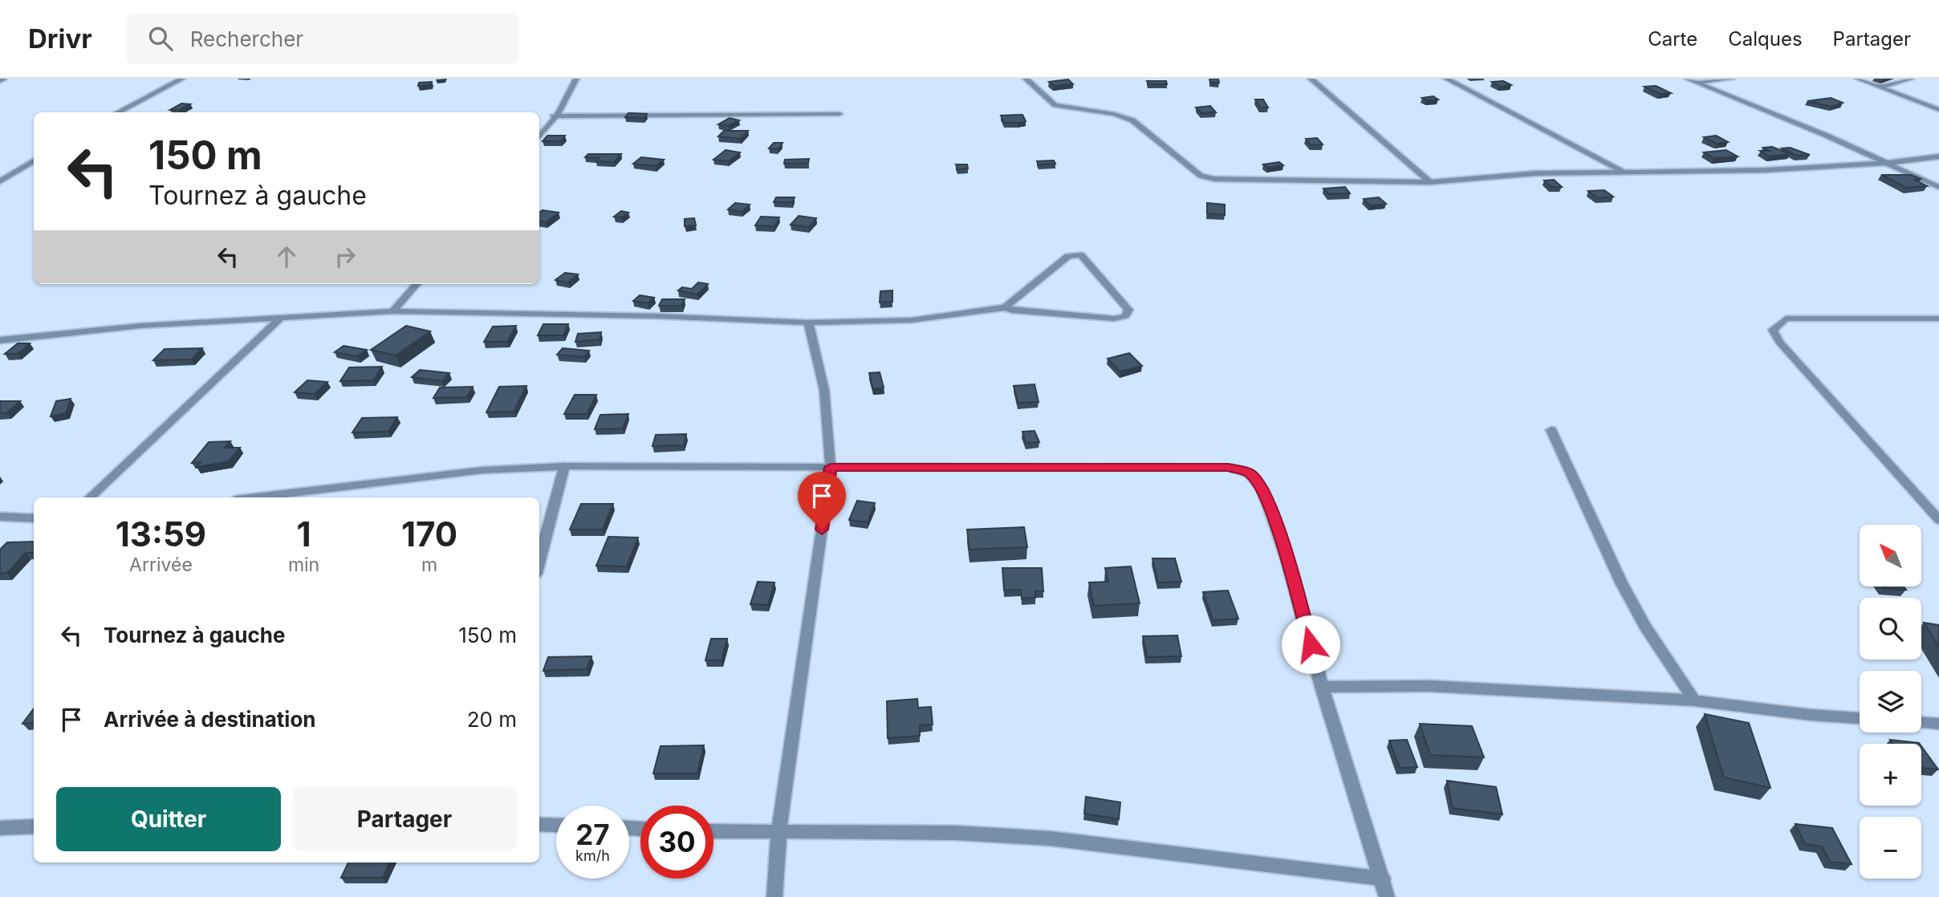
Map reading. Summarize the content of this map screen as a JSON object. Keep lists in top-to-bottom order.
{
  "north": "top left",
  "page": {
    "header": "Drivr",
    "search": "Rechercher",
    "nav": ["Carte", "Calques", "Partager"],
    "turn": ["150 m", "Tournez à gauche"],
    "eta": [
      "13:59",
      "Arrivée",
      "1",
      "min",
      "170",
      "m"
    ],
    "map_buttons": ["+", "−"],
    "list": [
      {
        "name": "Tournez à gauche",
        "value": "150 m"
      },
      {
        "name": "Arrivée à destination",
        "value": "20 m"
      }
    ],
    "buttons": ["Quitter", "Partager"],
    "speed": "27 km/h",
    "limit": "30"
  }
}
